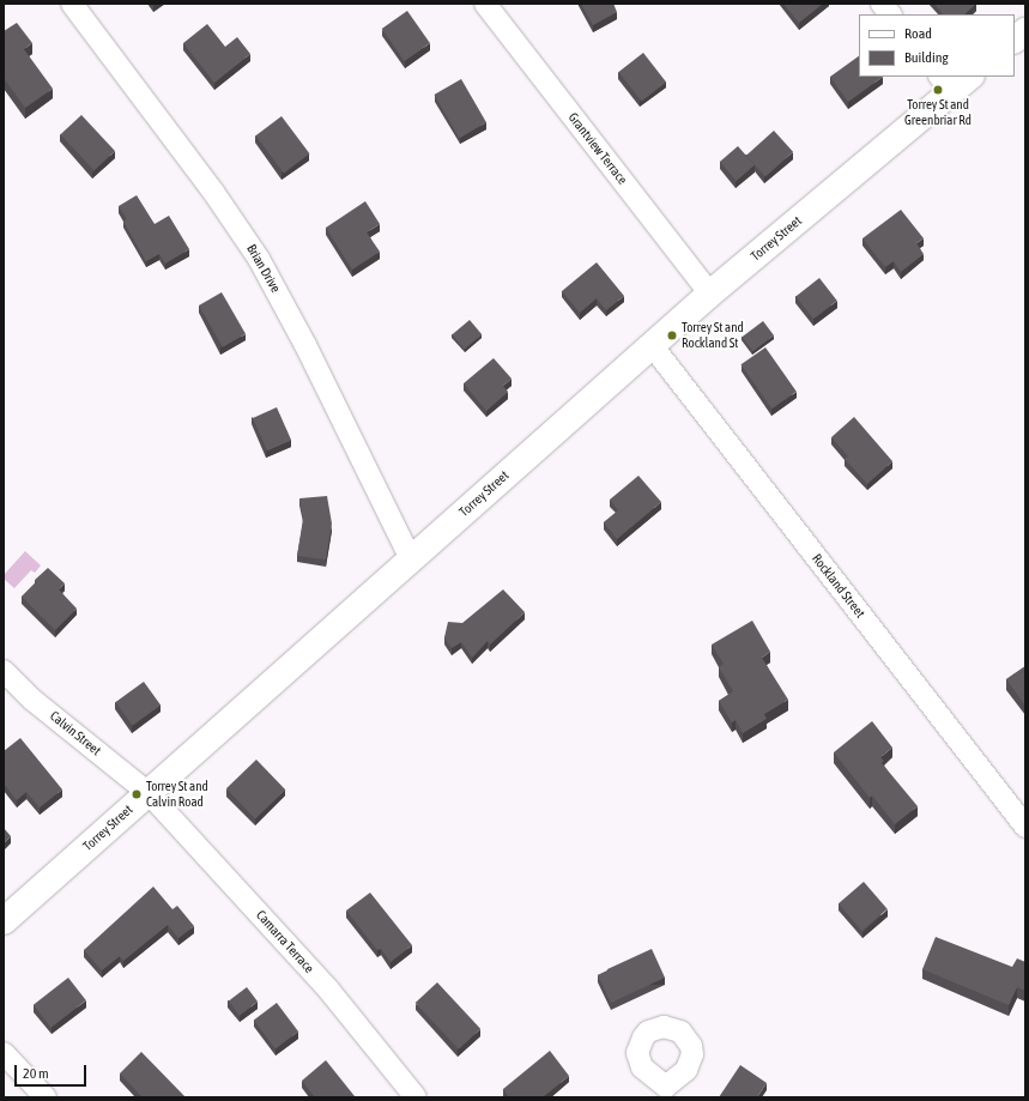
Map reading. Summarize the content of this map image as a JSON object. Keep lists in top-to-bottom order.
{
  "streets": {
    "main road": ["Torrey Street"],
    "street": [
      "Grantview Terrace",
      "Brian Drive",
      "Rockland Street",
      "Calvin Street",
      "Camarra Terrace"
    ]
  },
  "crossings": [
    ["Grantview Terrace", "Torrey Street"],
    ["Torrey Street", "Brian Drive"],
    ["Torrey Street", "Rockland Street"],
    ["Torrey Street", "Calvin Street"],
    ["Torrey Street", "Camarra Terrace"],
    ["Calvin Street", "Camarra Terrace"]
  ],
  "places": ["Torrey St and Greenbriar Rd", "Torrey St and Rockland St", "Torrey St and Calvin Road"],
  "legend": ["Road", "Building"],
  "scale_bar": "20 m"
}
